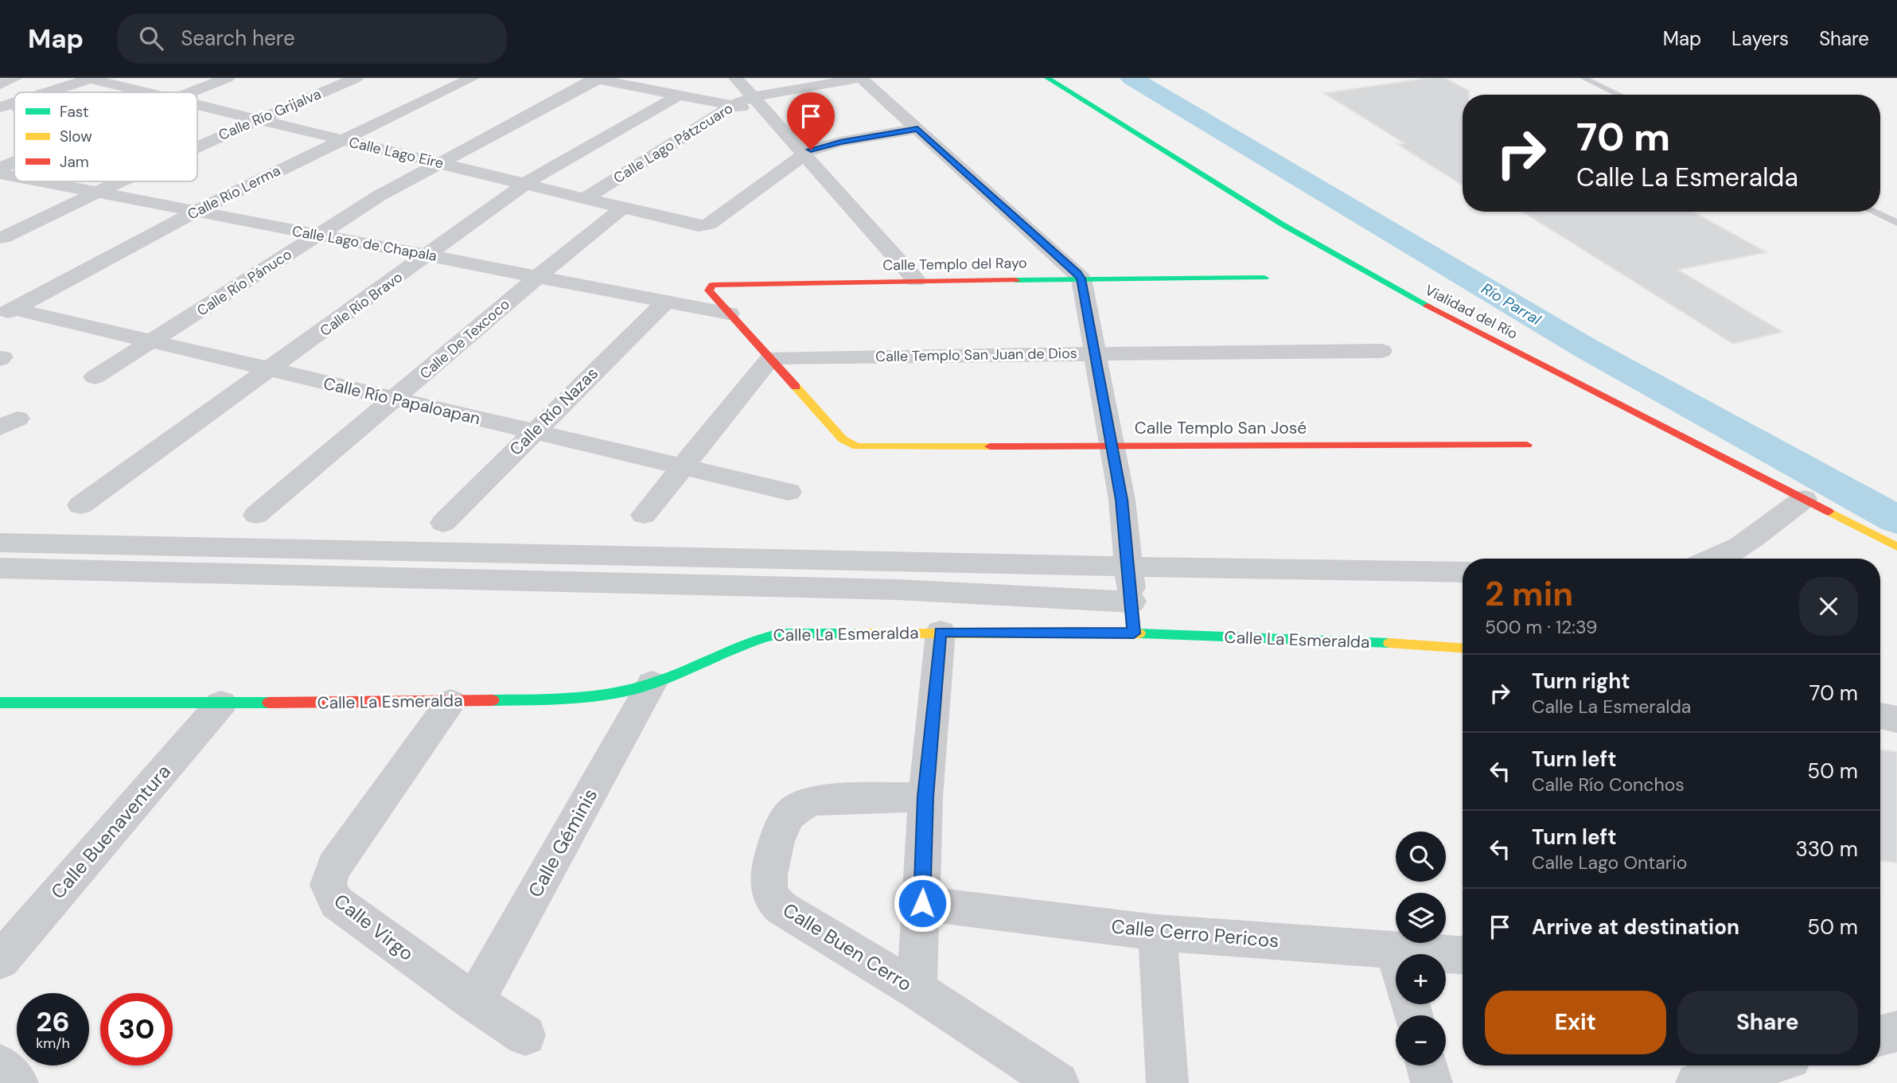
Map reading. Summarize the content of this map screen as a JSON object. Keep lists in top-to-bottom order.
{
  "streets": {
    "street": [
      "Calle Río Grijalva",
      "Calle Lago Pátzcuaro",
      "Calle Lago Eire",
      "Calle Río Lerma",
      "Calle Lago de Chapala",
      "Calle Templo del Rayo",
      "Calle Río Pánuco",
      "Calle Río Bravo",
      "Vialidad del Río",
      "Calle De Texcoco",
      "Calle Templo San Juan de Dios",
      "Calle Río Papaloapan",
      "Calle Río Nazas",
      "Calle Templo San José",
      "Calle La Esmeralda",
      "Calle Buenaventura",
      "Calle Géminis",
      "Calle Virgo",
      "Calle Cerro Pericos",
      "Calle Buen Cerro"
    ]
  },
  "crossings": [
    ["Calle Río Grijalva", "Calle Lago Eire"],
    ["Calle Río Grijalva", "Calle Lago de Chapala"],
    ["Calle Lago Pátzcuaro", "Calle Lago Eire"],
    ["Calle Lago Eire", "Calle Río Lerma"],
    ["Calle Lago Eire", "Calle Río Pánuco"],
    ["Calle Lago Eire", "Calle Río Bravo"],
    ["Calle Lago Eire", "Calle De Texcoco"],
    ["Calle Río Lerma", "Calle Lago de Chapala"],
    ["Calle Río Lerma", "Calle Río Papaloapan"],
    ["Calle Lago de Chapala", "Calle Templo del Rayo"],
    ["Calle Lago de Chapala", "Calle Río Pánuco"],
    ["Calle Lago de Chapala", "Calle Río Bravo"],
    ["Calle Lago de Chapala", "Calle De Texcoco"],
    ["Calle Lago de Chapala", "Calle Río Nazas"],
    ["Calle Río Pánuco", "Calle Río Papaloapan"],
    ["Calle Río Bravo", "Calle Río Papaloapan"],
    ["Calle De Texcoco", "Calle Río Papaloapan"],
    ["Calle Templo San Juan de Dios", "Calle Templo San José"],
    ["Calle Río Papaloapan", "Calle Río Nazas"],
    ["Calle La Esmeralda", "Calle Buenaventura"],
    ["Calle La Esmeralda", "Calle Géminis"],
    ["Calle La Esmeralda", "Calle Virgo"],
    ["Calle Géminis", "Calle Virgo"]
  ],
  "water": ["Río Parral"],
  "legend": ["Fast", "Slow", "Jam"],
  "page": {
    "header": "Map",
    "search": "Search here",
    "nav": ["Map", "Layers", "Share"],
    "turn": ["70 m", "Calle La Esmeralda"],
    "heading": ["2 min", "500 m · 12:39"],
    "list": [
      {
        "name": "Turn right",
        "note": "Calle La Esmeralda",
        "value": "70 m"
      },
      {
        "name": "Turn left",
        "note": "Calle Río Conchos",
        "value": "50 m"
      },
      {
        "name": "Turn left",
        "note": "Calle Lago Ontario",
        "value": "330 m"
      },
      {
        "name": "Arrive at destination",
        "value": "50 m"
      }
    ],
    "map_buttons": ["+", "−"],
    "buttons": ["Exit", "Share"],
    "speed": "26 km/h",
    "limit": "30"
  }
}
